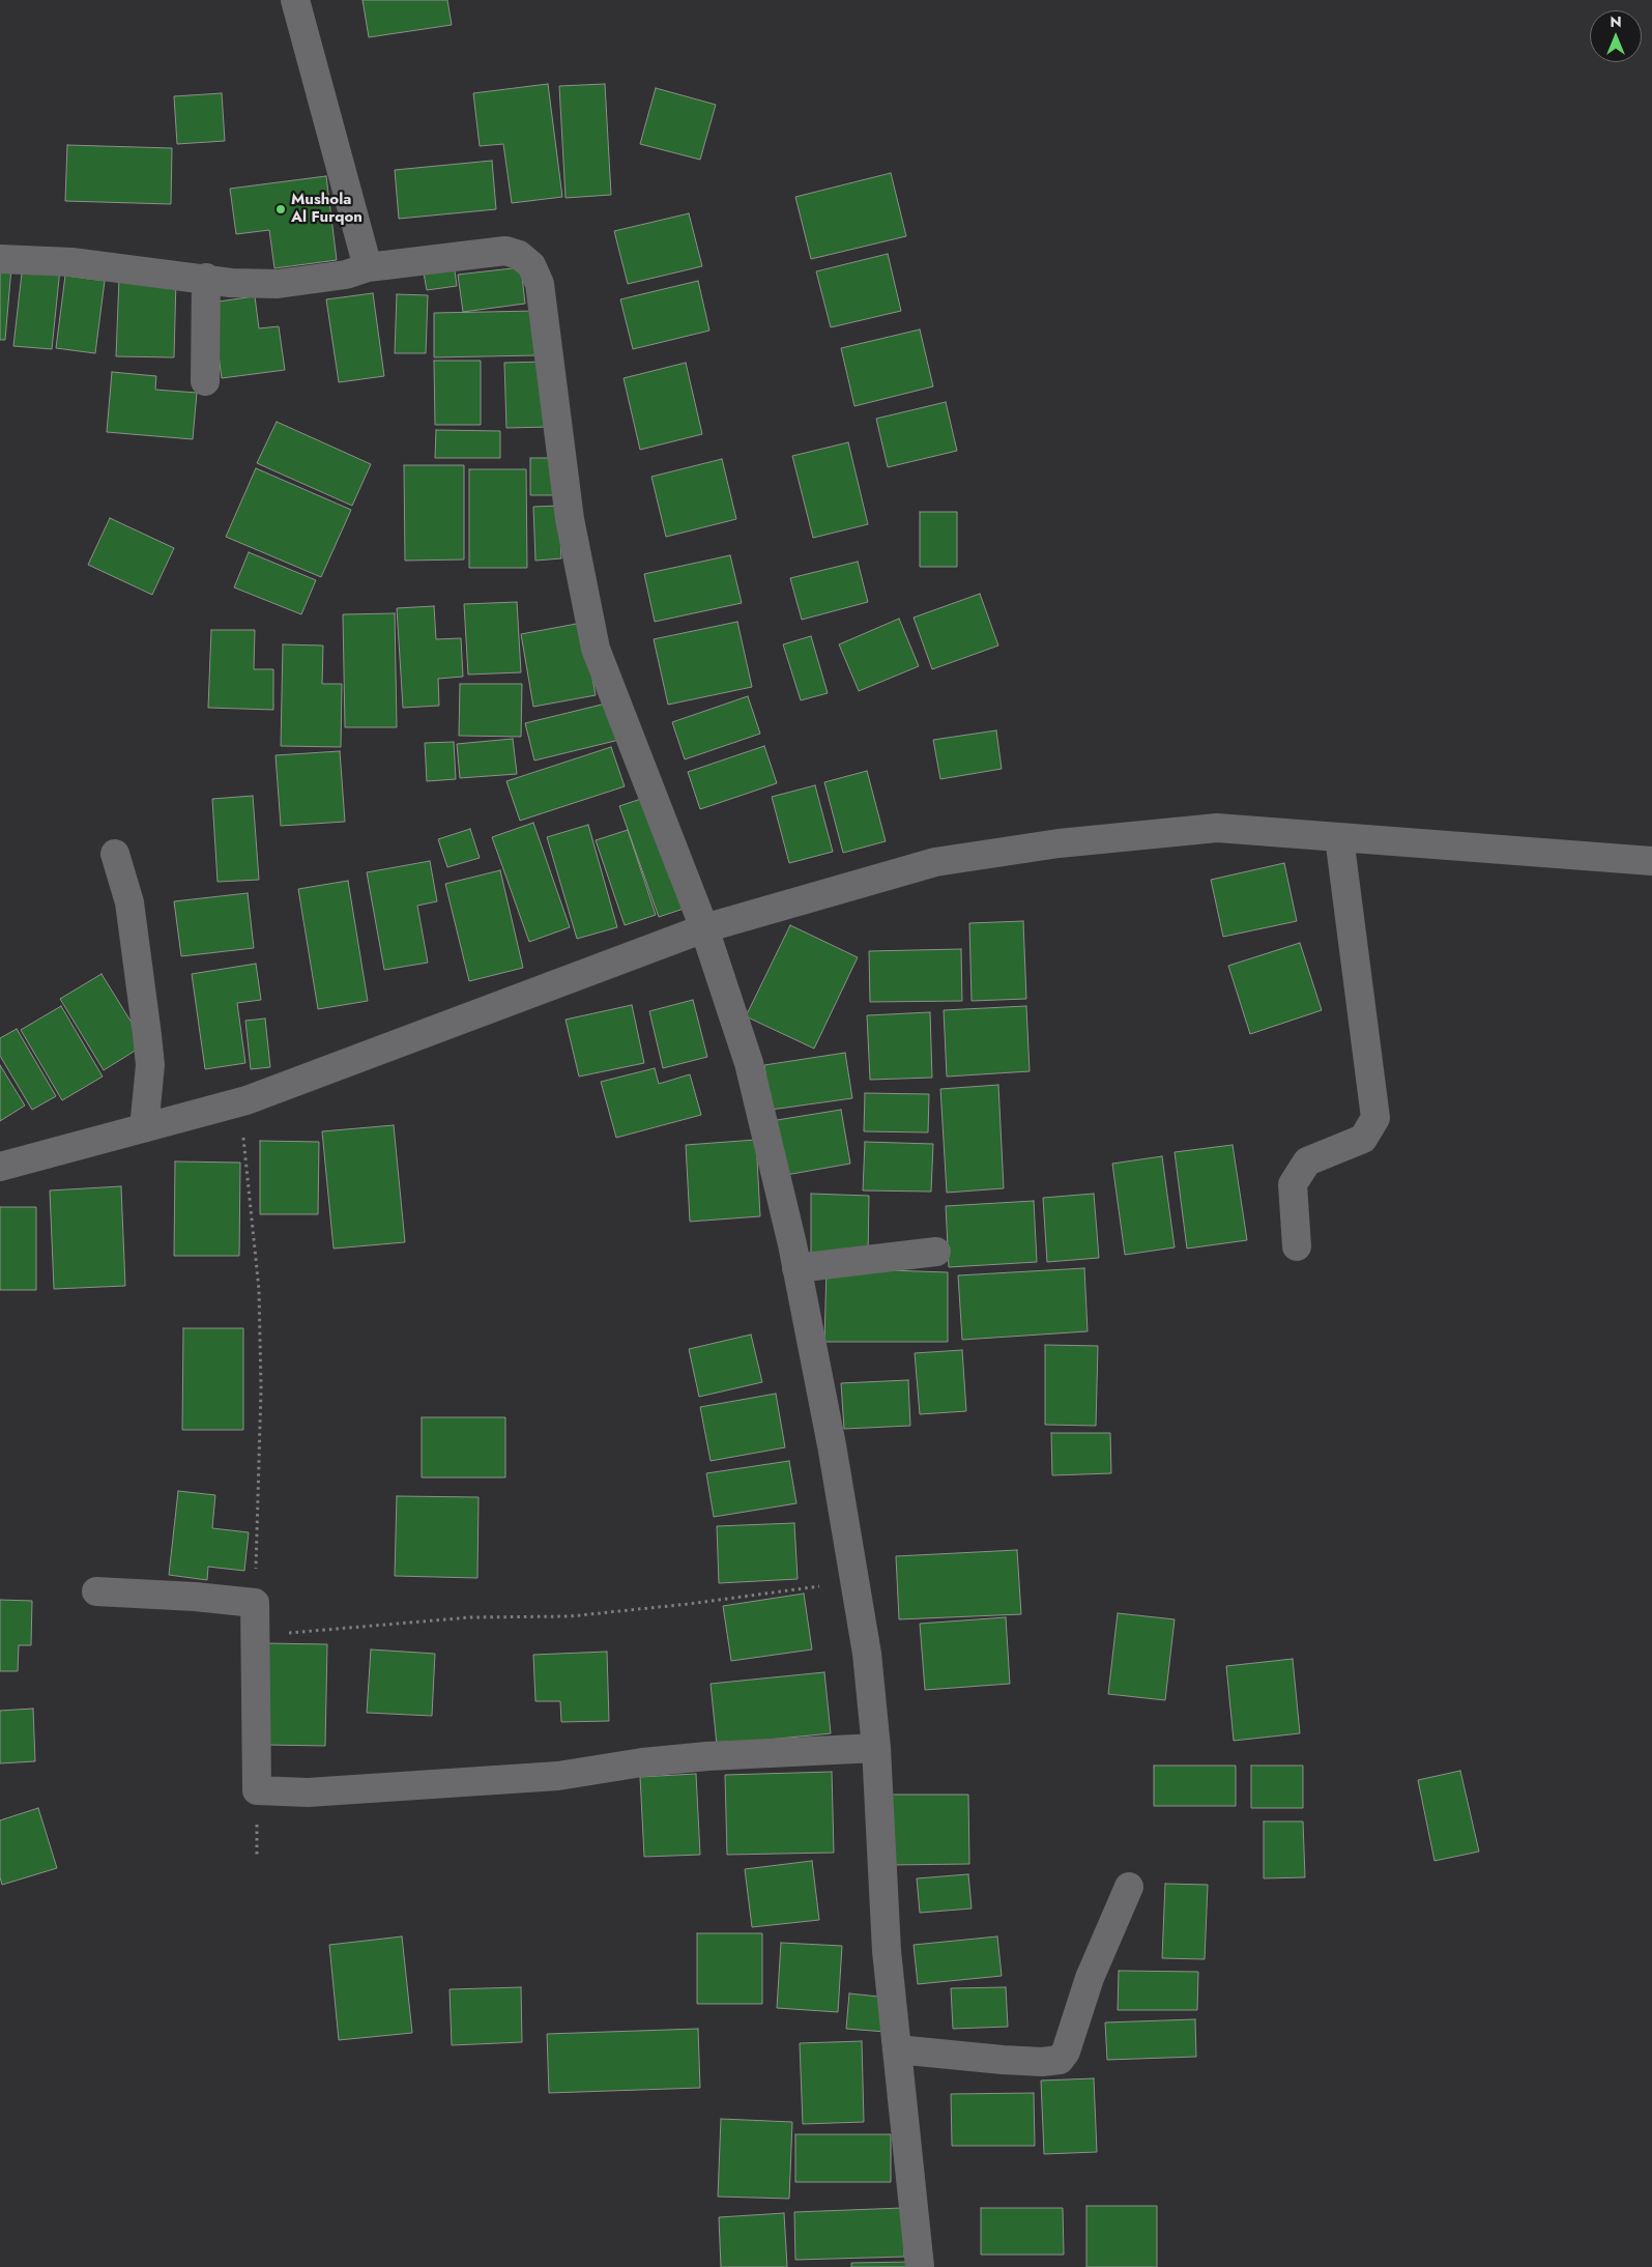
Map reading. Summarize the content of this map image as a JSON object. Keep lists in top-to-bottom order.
{
  "places": ["Mushola Al Furqon"],
  "north": "top"
}
